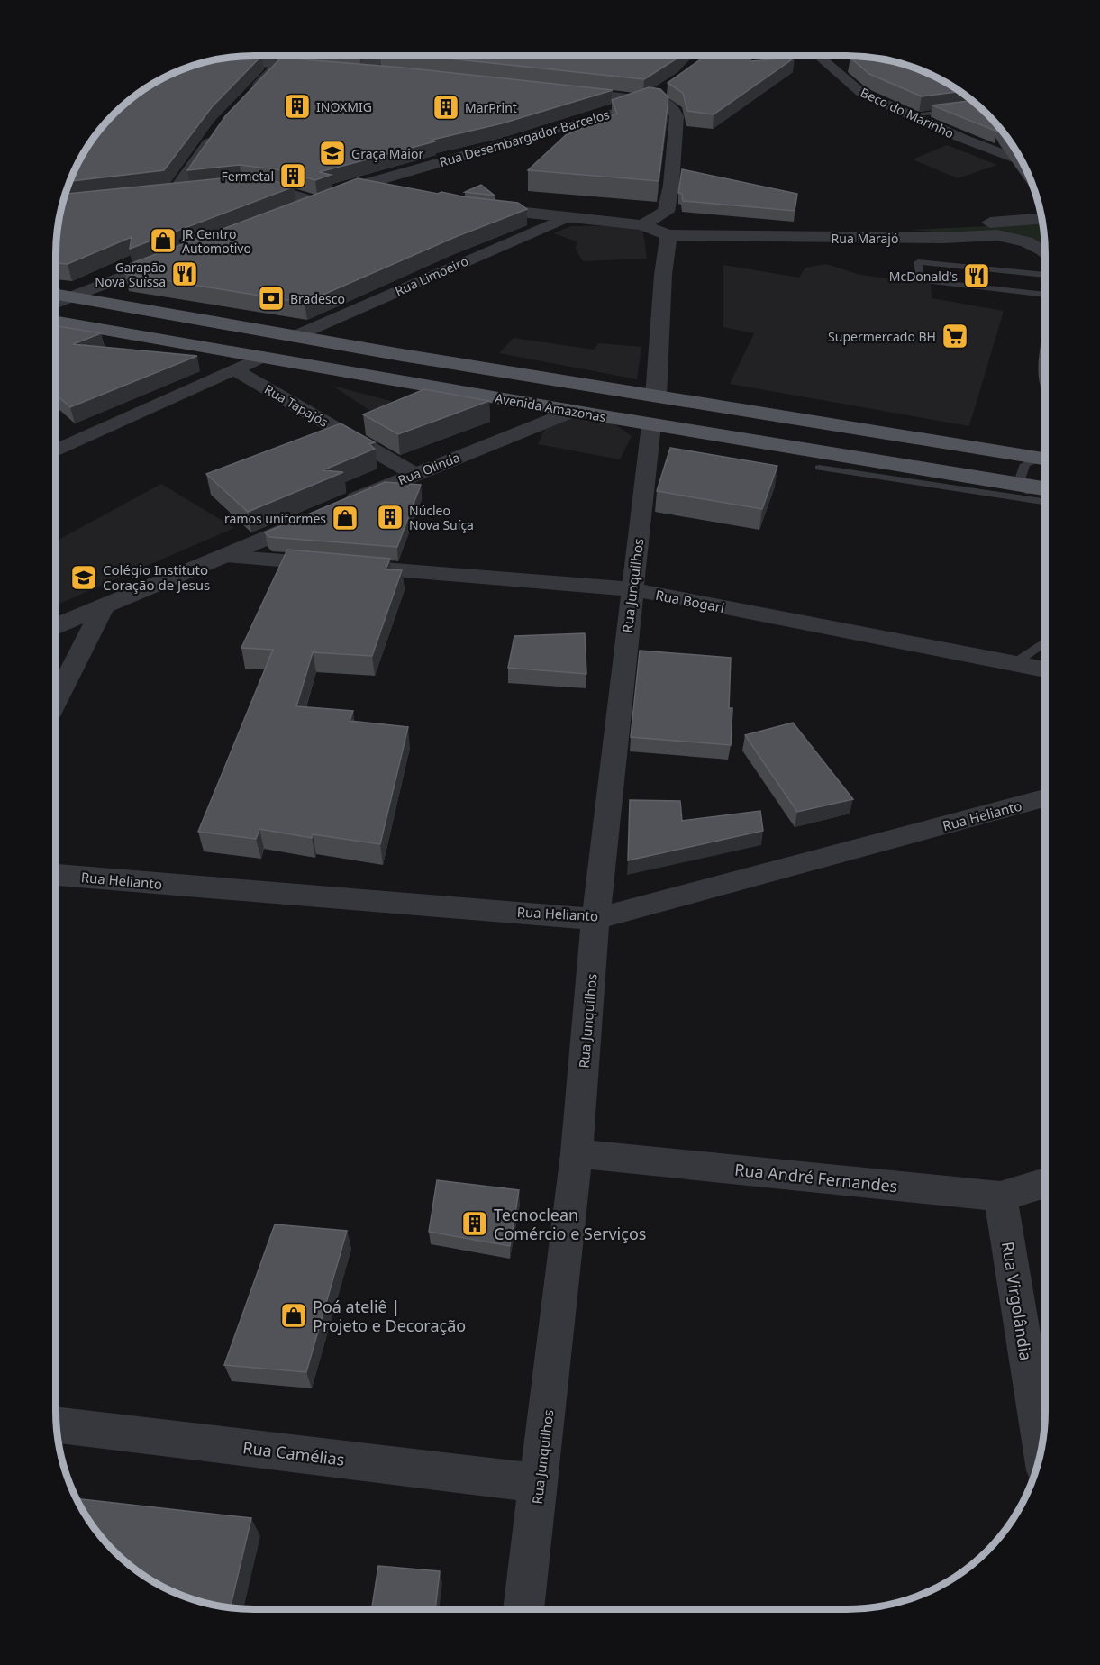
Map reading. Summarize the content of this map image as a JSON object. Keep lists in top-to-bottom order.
{
  "streets": {
    "main road": ["Avenida Amazonas"],
    "street": [
      "Beco do Marinho",
      "Rua Desembargador Barcelos",
      "Rua Marajó",
      "Rua Limoeiro",
      "Rua Tapajós",
      "Rua Olinda",
      "Rua Junquilhos",
      "Rua Bogari",
      "Rua Helianto",
      "Rua André Fernandes",
      "Rua Virgolândia",
      "Rua Camélias"
    ]
  },
  "crossings": [
    ["Rua Marajó", "Rua Junquilhos"],
    ["Rua Limoeiro", "Avenida Amazonas"],
    ["Rua Tapajós", "Rua Olinda"],
    ["Avenida Amazonas", "Rua Olinda"],
    ["Avenida Amazonas", "Rua Junquilhos"],
    ["Rua Olinda", "Rua Bogari"],
    ["Rua Junquilhos", "Rua Bogari"],
    ["Rua Junquilhos", "Rua Helianto"],
    ["Rua Junquilhos", "Rua André Fernandes"],
    ["Rua Junquilhos", "Rua Camélias"],
    ["Rua André Fernandes", "Rua Virgolândia"]
  ],
  "places": {
    "building": [
      "INOXMIG",
      "MarPrint",
      "Fermetal",
      "Núcleo Nova Suíça",
      "Tecnoclean Comércio e Serviços"
    ],
    "school or university": ["Graça Maior", "Colégio Instituto Coração de Jesus"],
    "shop": ["JR Centro Automotivo", "ramos uniformes", "Poá ateliê | Projeto e Decoração"],
    "restaurant": ["Garapão Nova Suíssa", "McDonald's"],
    "bank": ["Bradesco"],
    "supermarket": ["Supermercado BH"]
  }
}
